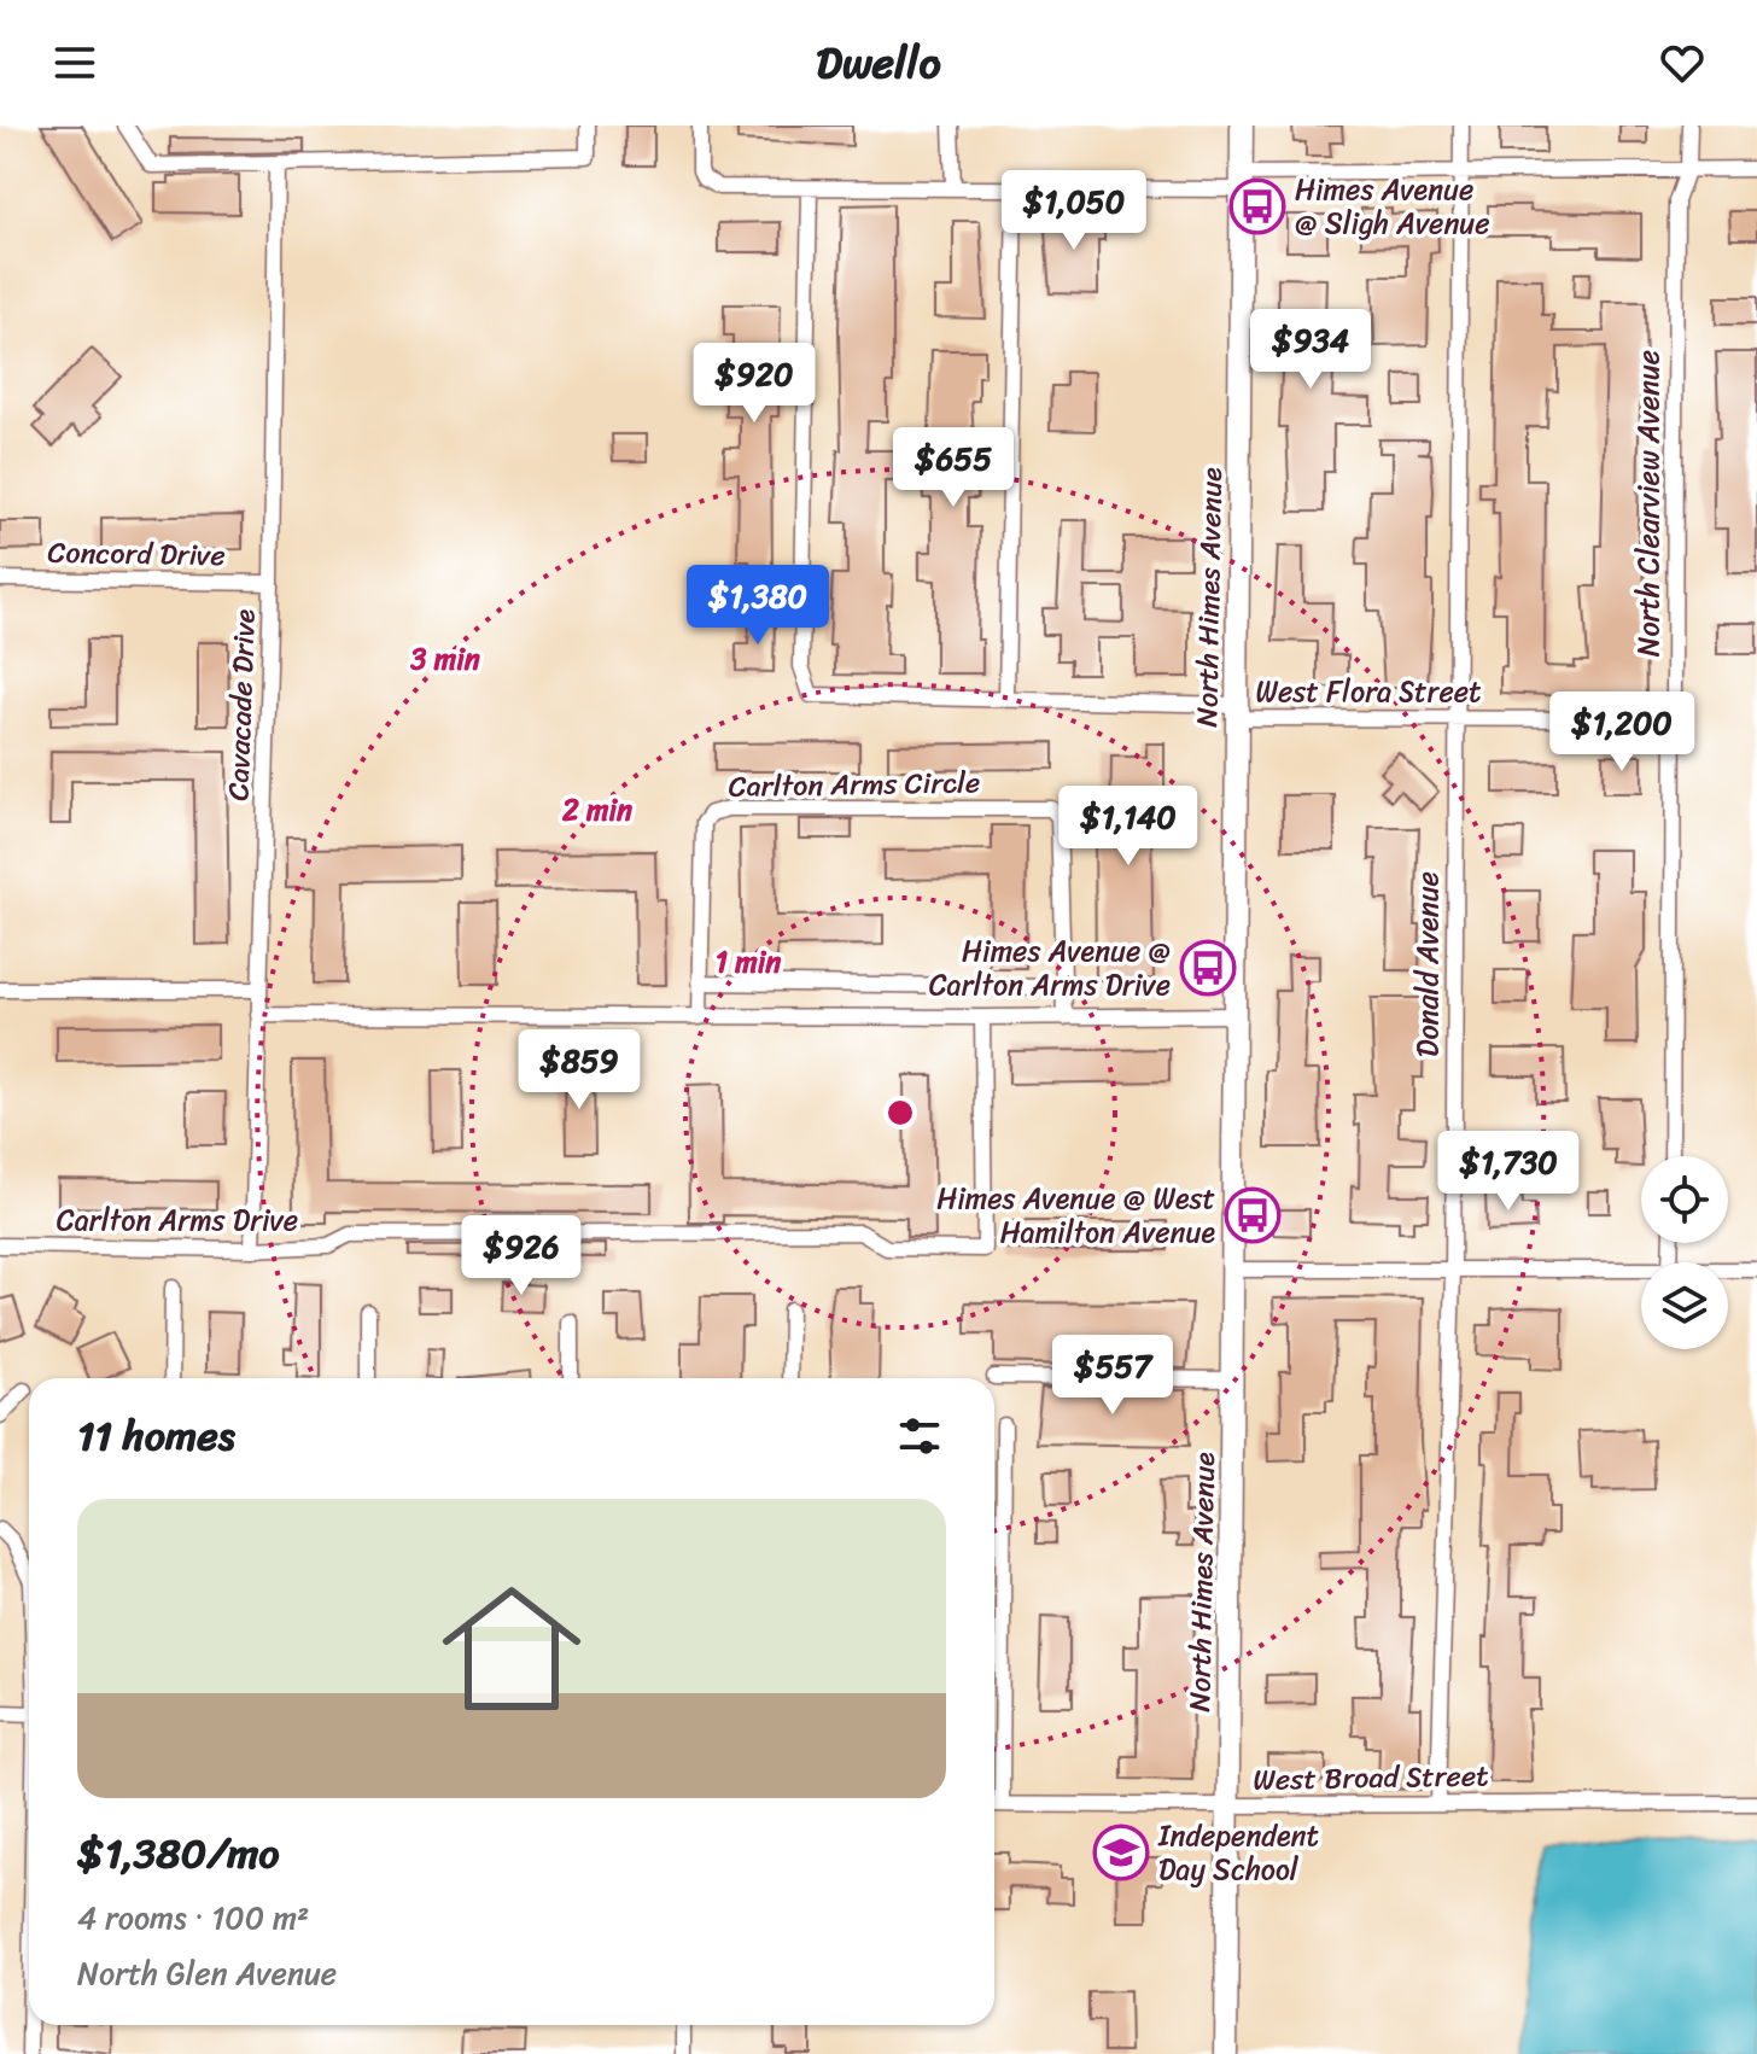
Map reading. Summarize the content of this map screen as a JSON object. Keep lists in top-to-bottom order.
{
  "streets": {
    "street": [
      "North Clearview Avenue",
      "Concord Drive",
      "North Himes Avenue",
      "West Flora Street",
      "Cavacade Drive",
      "Carlton Arms Circle",
      "Donald Avenue",
      "Carlton Arms Drive",
      "West Broad Street"
    ]
  },
  "crossings": [
    ["North Clearview Avenue", "West Flora Street"],
    ["Concord Drive", "Cavacade Drive"],
    ["North Himes Avenue", "West Flora Street"],
    ["North Himes Avenue", "West Broad Street"],
    ["West Flora Street", "Donald Avenue"],
    ["Cavacade Drive", "Carlton Arms Drive"],
    ["Donald Avenue", "West Broad Street"]
  ],
  "places": {
    "bus stop": ["Himes Avenue @ Sligh Avenue", "Himes Avenue @ Carlton Arms Drive", "Himes Avenue @ West Hamilton Avenue"],
    "school or university": ["Independent Day School"]
  },
  "page": {
    "header": "Dwello",
    "price": [
      "$1,050",
      "$934",
      "$920",
      "$655",
      "$1,380",
      "$1,200",
      "$1,140",
      "$859",
      "$1,730",
      "$926",
      "$557"
    ],
    "heading": "11 homes",
    "list": [
      {
        "name": "$1,380/mo",
        "note": "4 rooms · 100 m² · North Glen Avenue"
      }
    ]
  },
  "rings": ["3 min", "2 min", "1 min"]
}
